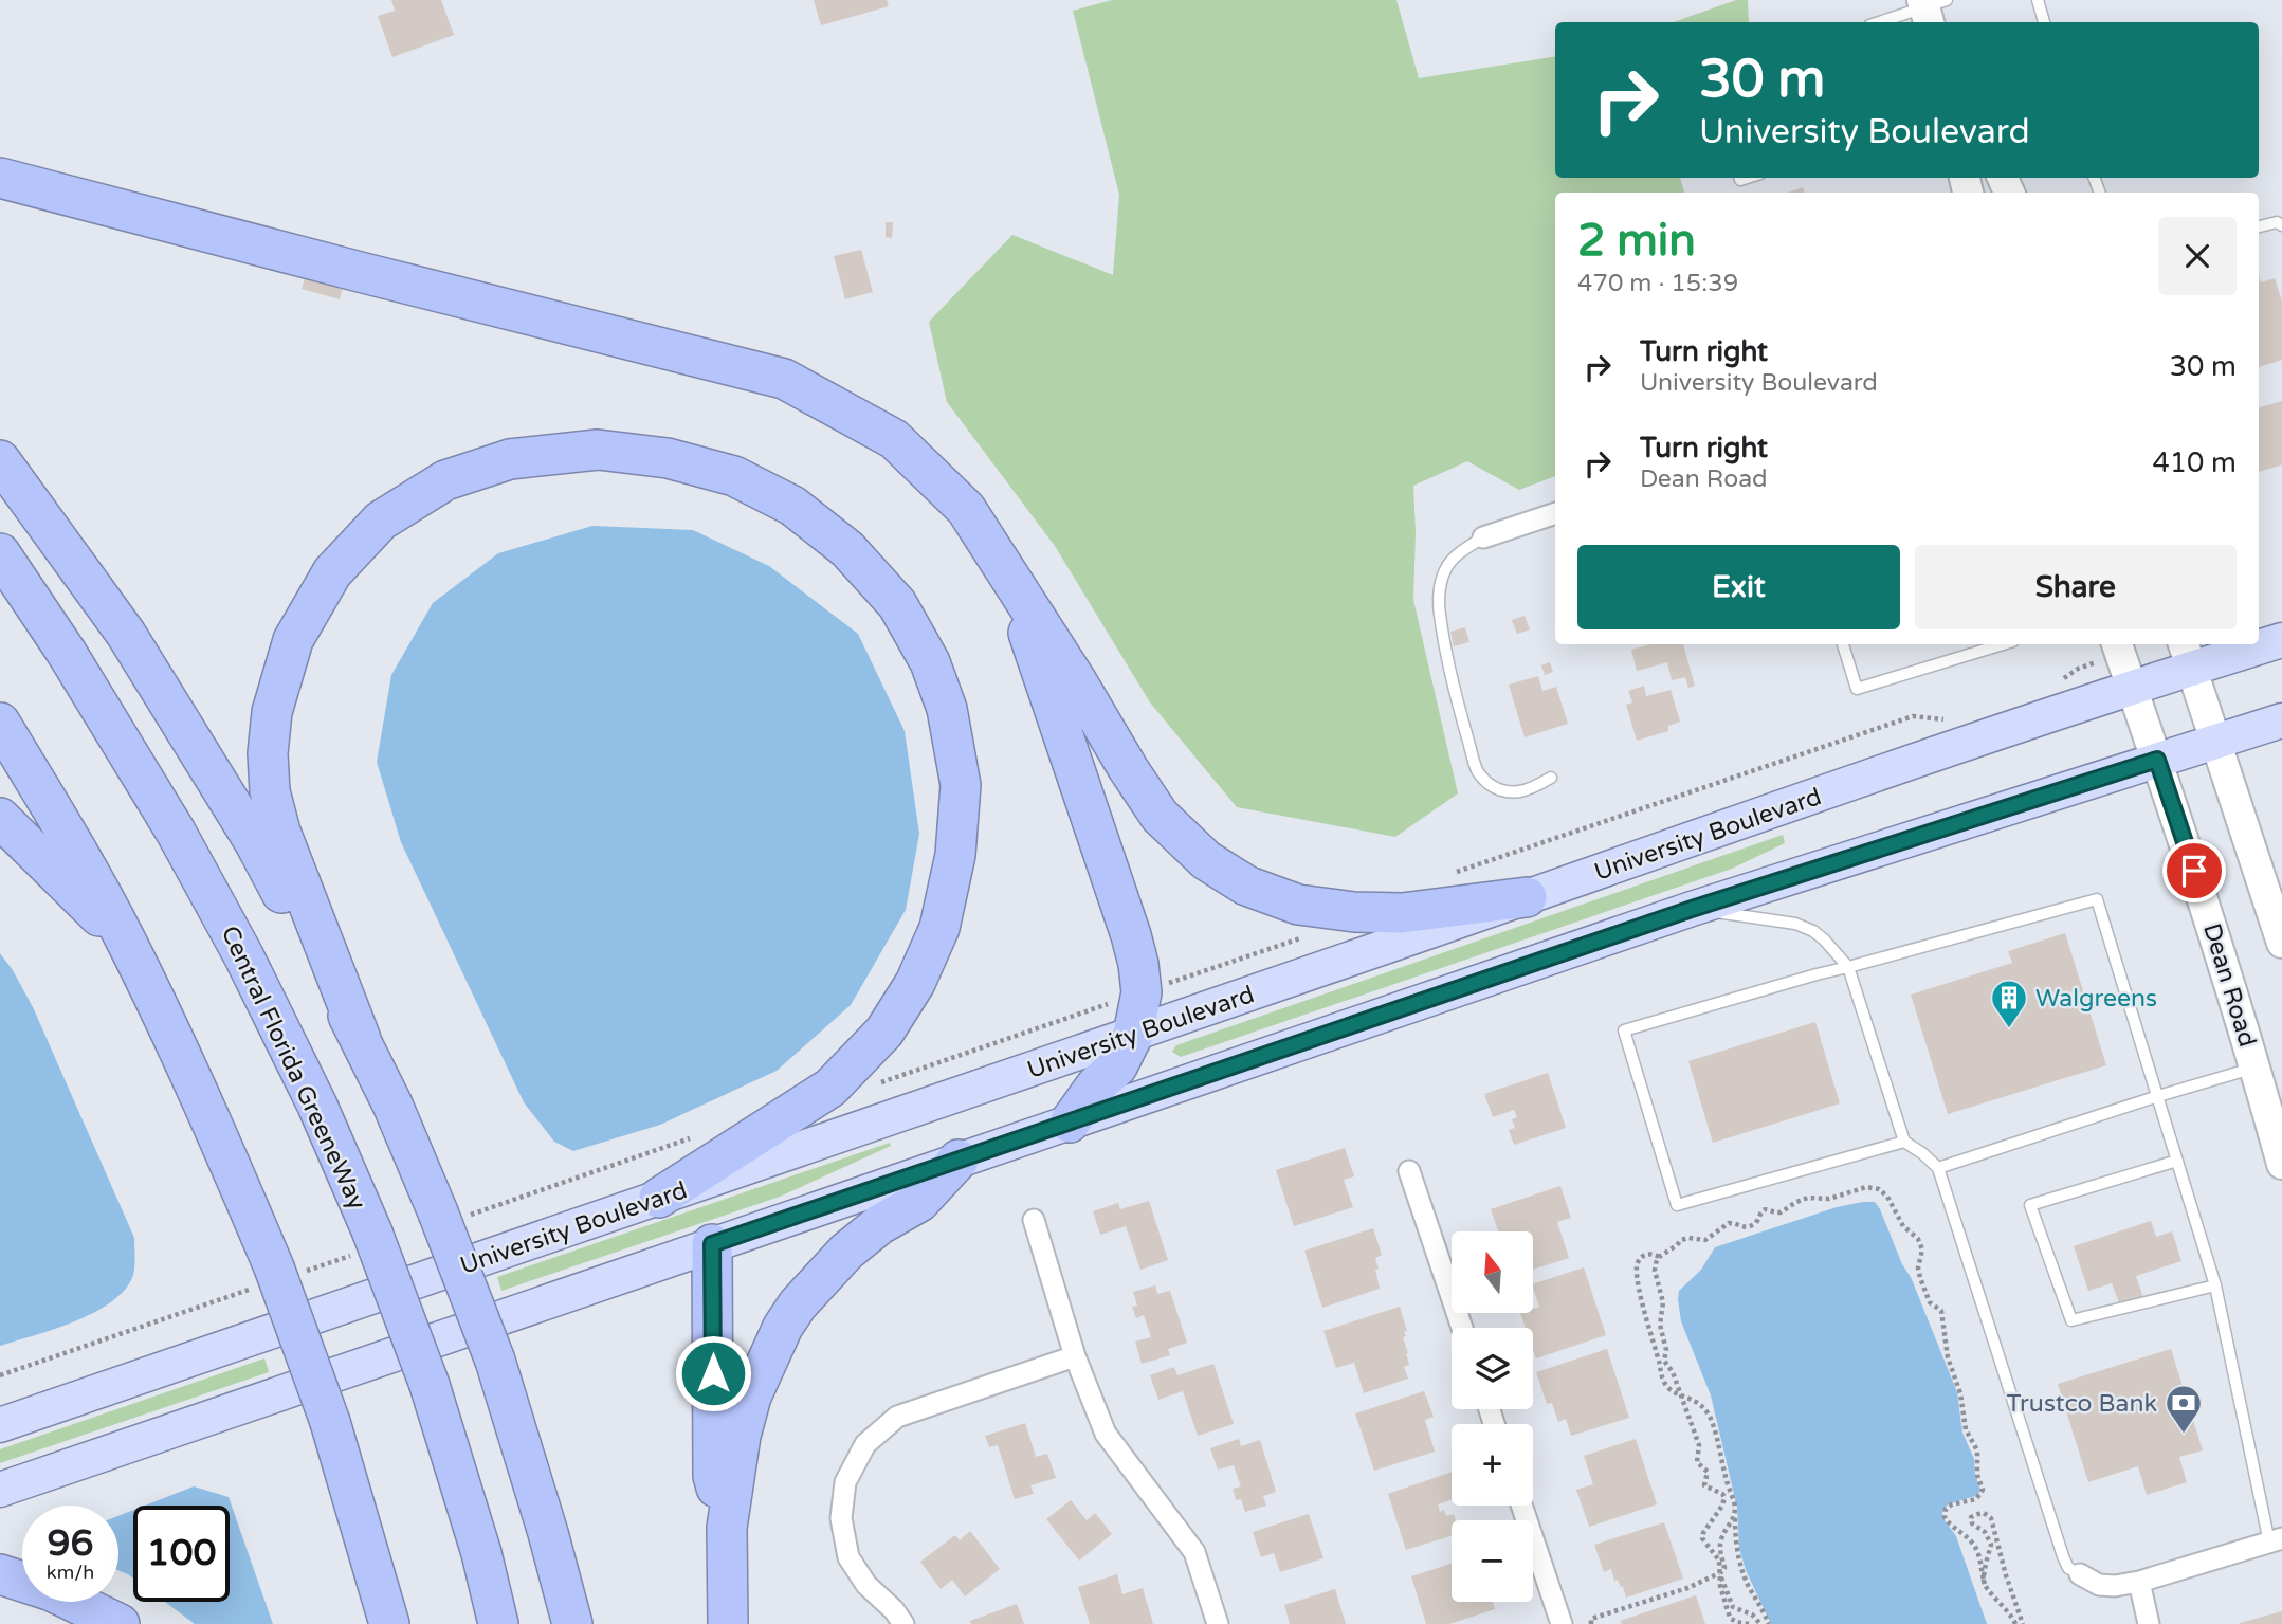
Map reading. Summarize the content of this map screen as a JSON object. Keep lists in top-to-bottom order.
{
  "streets": {
    "highway": ["Central Florida GreeneWay"],
    "main road": ["University Boulevard", "Dean Road"]
  },
  "crossings": [
    ["University Boulevard", "Dean Road"]
  ],
  "places": {
    "building": ["Walgreens"],
    "bank": ["Trustco Bank"]
  },
  "north": "top",
  "page": {
    "turn": ["30 m", "University Boulevard"],
    "heading": ["2 min", "470 m · 15:39"],
    "list": [
      {
        "name": "Turn right",
        "note": "University Boulevard",
        "value": "30 m"
      },
      {
        "name": "Turn right",
        "note": "Dean Road",
        "value": "410 m"
      }
    ],
    "buttons": ["Exit", "Share"],
    "map_buttons": ["+", "−"],
    "speed": "96 km/h",
    "limit": "100"
  }
}
